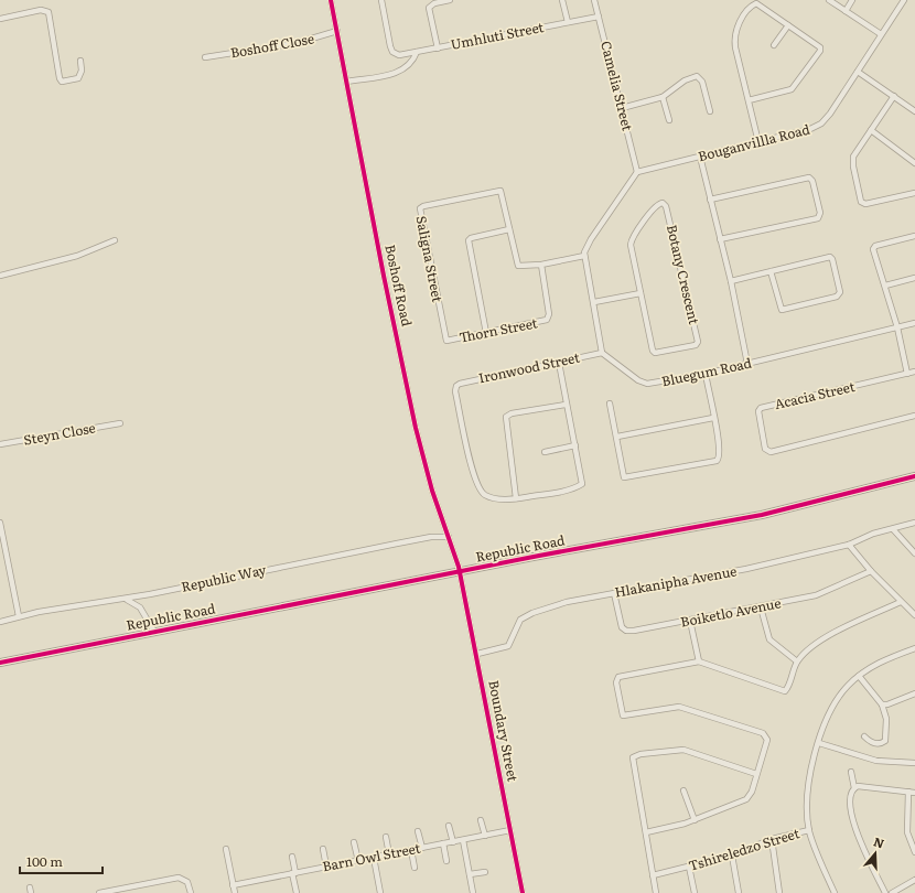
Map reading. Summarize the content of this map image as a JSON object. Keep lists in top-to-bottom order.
{
  "streets": {
    "street": [
      "Umhluti Street",
      "Boshoff Close",
      "Camelia Street",
      "Bouganvillla Road",
      "Saligna Street",
      "Botany Crescent",
      "Boshoff Road",
      "Thorn Street",
      "Ironwood Street",
      "Bluegum Road",
      "Acacia Street",
      "Steyn Close",
      "Republic Road",
      "Republic Way",
      "Hlakanipha Avenue",
      "Boiketlo Avenue",
      "Boundary Street",
      "Tshireledzo Street",
      "Barn Owl Street"
    ]
  },
  "crossings": [
    ["Umhluti Street", "Camelia Street"],
    ["Boshoff Close", "Boshoff Road"],
    ["Camelia Street", "Bouganvillla Road"],
    ["Saligna Street", "Thorn Street"],
    ["Boshoff Road", "Republic Road"],
    ["Boshoff Road", "Republic Way"],
    ["Boshoff Road", "Boundary Street"],
    ["Ironwood Street", "Bluegum Road"],
    ["Republic Road", "Boundary Street"],
    ["Hlakanipha Avenue", "Boiketlo Avenue"],
    ["Hlakanipha Avenue", "Boundary Street"],
    ["Boundary Street", "Barn Owl Street"]
  ],
  "scale_bar": "100 m",
  "north": "top"
}
